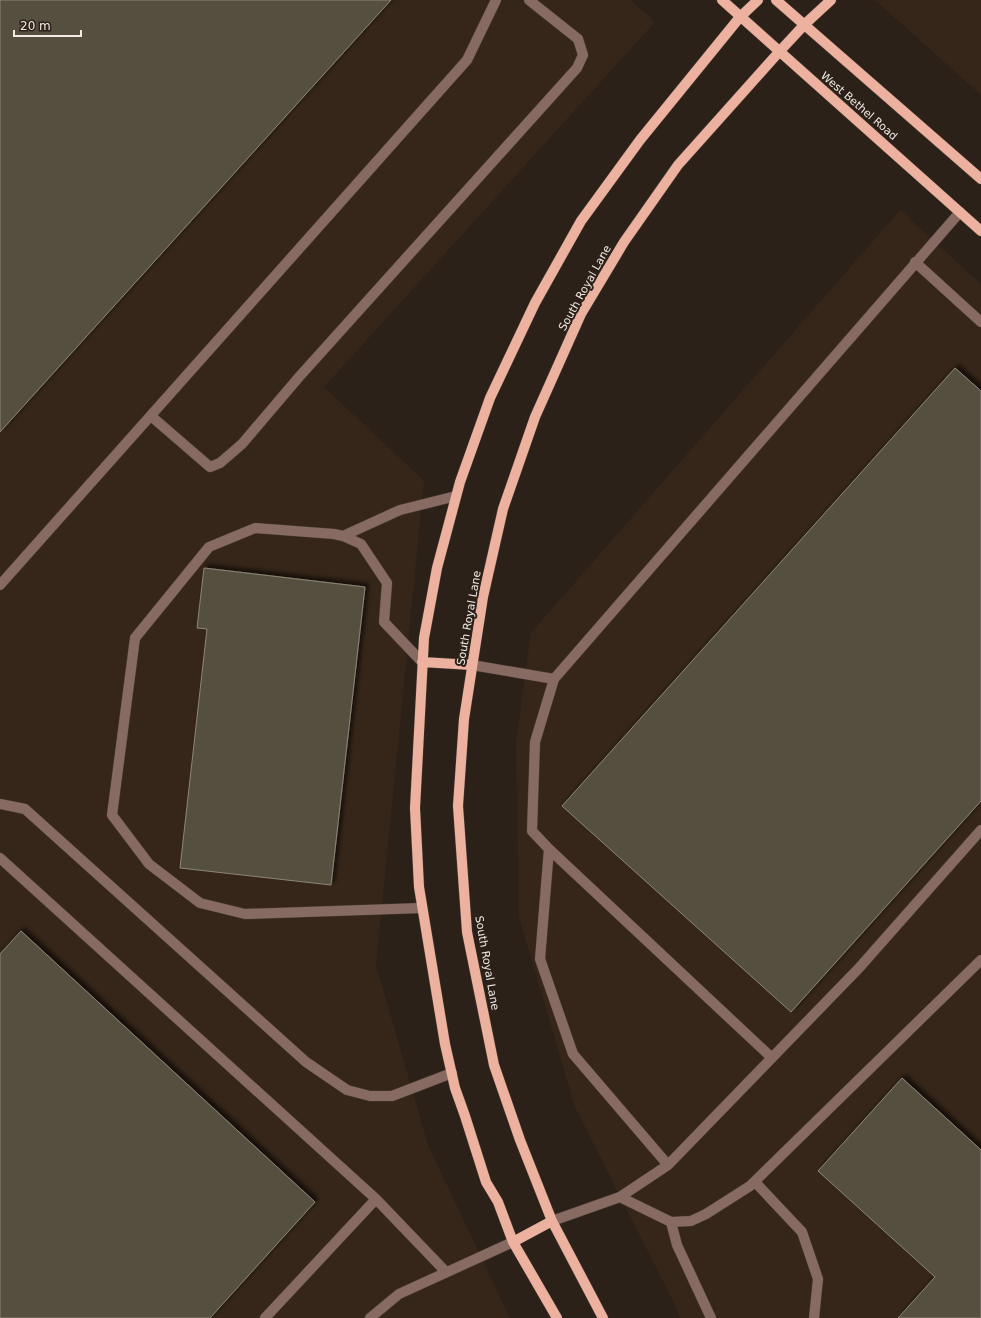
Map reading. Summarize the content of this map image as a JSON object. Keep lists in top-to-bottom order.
{
  "streets": {
    "main road": ["West Bethel Road", "South Royal Lane"]
  },
  "crossings": [
    ["West Bethel Road", "South Royal Lane"]
  ],
  "scale_bar": "20 m"
}
